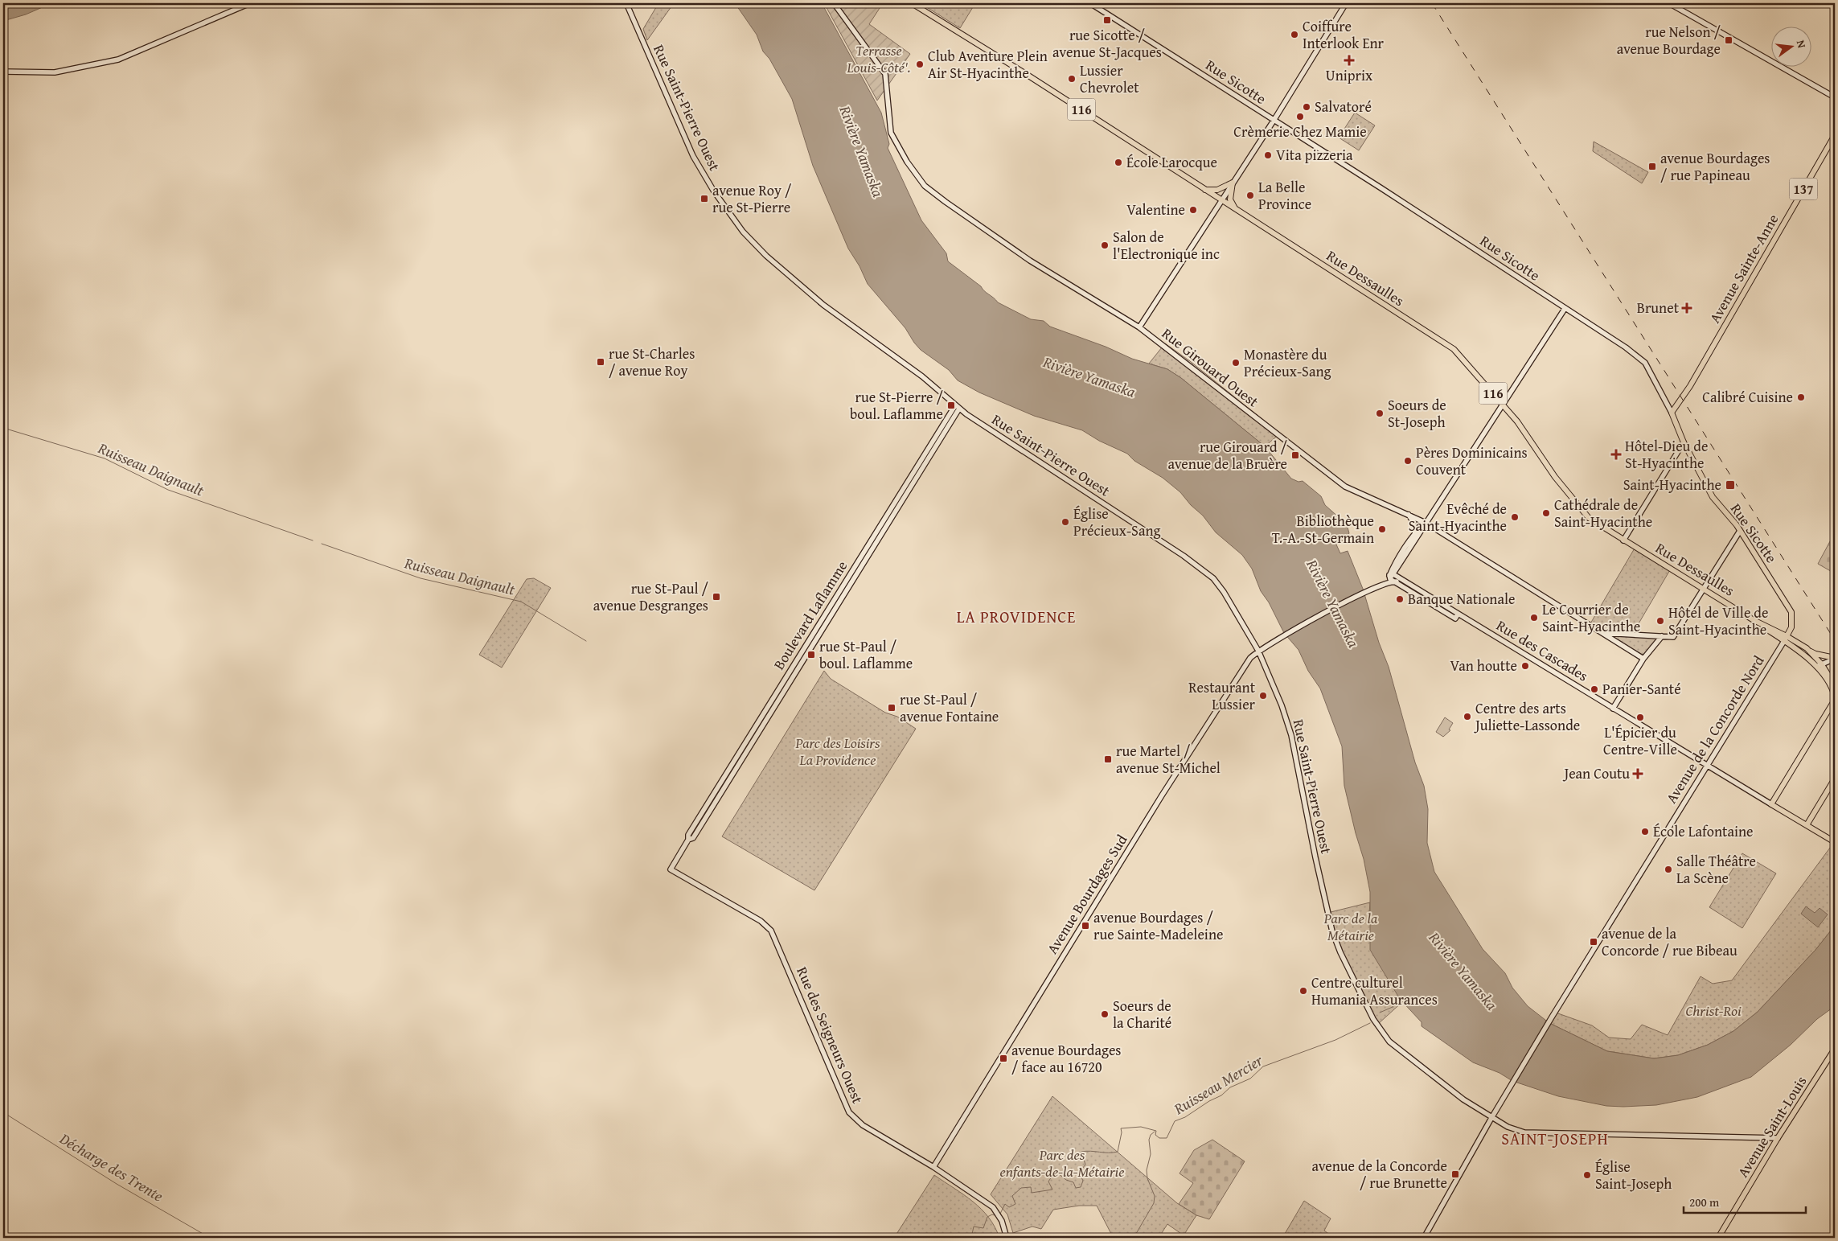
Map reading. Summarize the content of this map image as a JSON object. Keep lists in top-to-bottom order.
{
  "streets": {
    "main road": [
      "Rue Sicotte",
      "116",
      "137",
      "Avenue Sainte-Anne",
      "Rue Dessaulles",
      "Rue des Cascades",
      "Avenue Saint-Louis"
    ],
    "street": [
      "Rue Saint-Pierre Ouest",
      "Rue Girouard Ouest",
      "Boulevard Laflamme",
      "Avenue de la Concorde Nord",
      "Avenue Bourdages Sud",
      "Rue des Seigneurs Ouest"
    ]
  },
  "crossings": [
    ["Rue Sicotte", "Avenue Sainte-Anne"],
    ["Rue Sicotte", "Rue Dessaulles"],
    ["Rue Sicotte", "Avenue de la Concorde Nord"],
    ["Rue Saint-Pierre Ouest", "Boulevard Laflamme"],
    ["Rue Saint-Pierre Ouest", "Avenue de la Concorde Nord"],
    ["Rue Saint-Pierre Ouest", "Avenue Bourdages Sud"],
    ["Rue Saint-Pierre Ouest", "Avenue Saint-Louis"],
    ["Rue Dessaulles", "Rue Girouard Ouest"],
    ["Rue Dessaulles", "Avenue de la Concorde Nord"],
    ["Boulevard Laflamme", "Rue des Seigneurs Ouest"],
    ["Rue des Cascades", "Avenue de la Concorde Nord"],
    ["Rue des Cascades", "Avenue Bourdages Sud"],
    ["Avenue Bourdages Sud", "Rue des Seigneurs Ouest"]
  ],
  "districts": ["LA PROVIDENCE", "SAINT-JOSEPH"],
  "water": [
    "Rivière Yamaska",
    "Ruisseau Daignault",
    "Ruisseau Mercier",
    "Décharge des Trente"
  ],
  "parks": [
    "Terrasse Louis-Côté'.",
    "Parc des Loisirs La Providence",
    "Parc de la Métairie",
    "Christ-Roi",
    "Parc des enfants-de-la-Métairie"
  ],
  "places": {
    "transit": [
      "rue Sicotte / avenue St-Jacques",
      "rue Nelson / avenue Bourdage",
      "avenue Bourdages / rue Papineau",
      "avenue Roy / rue St-Pierre",
      "rue St-Charles / avenue Roy",
      "rue St-Pierre / boul. Laflamme",
      "rue Girouard / avenue de la Bruère",
      "Saint-Hyacinthe",
      "rue St-Paul / avenue Desgranges",
      "rue St-Paul / boul. Laflamme",
      "rue St-Paul / avenue Fontaine",
      "rue Martel / avenue St-Michel",
      "avenue Bourdages / rue Sainte-Madeleine",
      "avenue de la Concorde / rue Bibeau",
      "avenue Bourdages / face au 16720",
      "avenue de la Concorde / rue Brunette"
    ],
    "other": [
      "Coiffure Interlook Enr",
      "Club Aventure Plein Air St-Hyacinthe",
      "Lussier Chevrolet",
      "Salvatoré",
      "Crèmerie Chez Mamie",
      "Vita pizzeria",
      "École Larocque",
      "La Belle Province",
      "Valentine",
      "Salon de l'Electronique inc",
      "Monastère du Précieux-Sang",
      "Calibré Cuisine",
      "Soeurs de St-Joseph",
      "Pères Dominicains Couvent",
      "Cathédrale de Saint-Hyacinthe",
      "Evêché de Saint-Hyacinthe",
      "Église Précieux-Sang",
      "Bibliothèque T.-A.-St-Germain",
      "Banque Nationale",
      "Le Courrier de Saint-Hyacinthe",
      "Hôtel de Ville de Saint-Hyacinthe",
      "Van houtte",
      "Panier-Santé",
      "Restaurant Lussier",
      "Centre des arts Juliette-Lassonde",
      "L'Épicier du Centre-Ville",
      "École Lafontaine",
      "Salle Théâtre La Scène",
      "Centre culturel Humania Assurances",
      "Soeurs de la Charité",
      "Église Saint-Joseph"
    ],
    "health": [
      "Uniprix",
      "Brunet",
      "Hôtel-Dieu de St-Hyacinthe",
      "Jean Coutu"
    ]
  },
  "scale_bar": "200 m",
  "north": "right"
}
